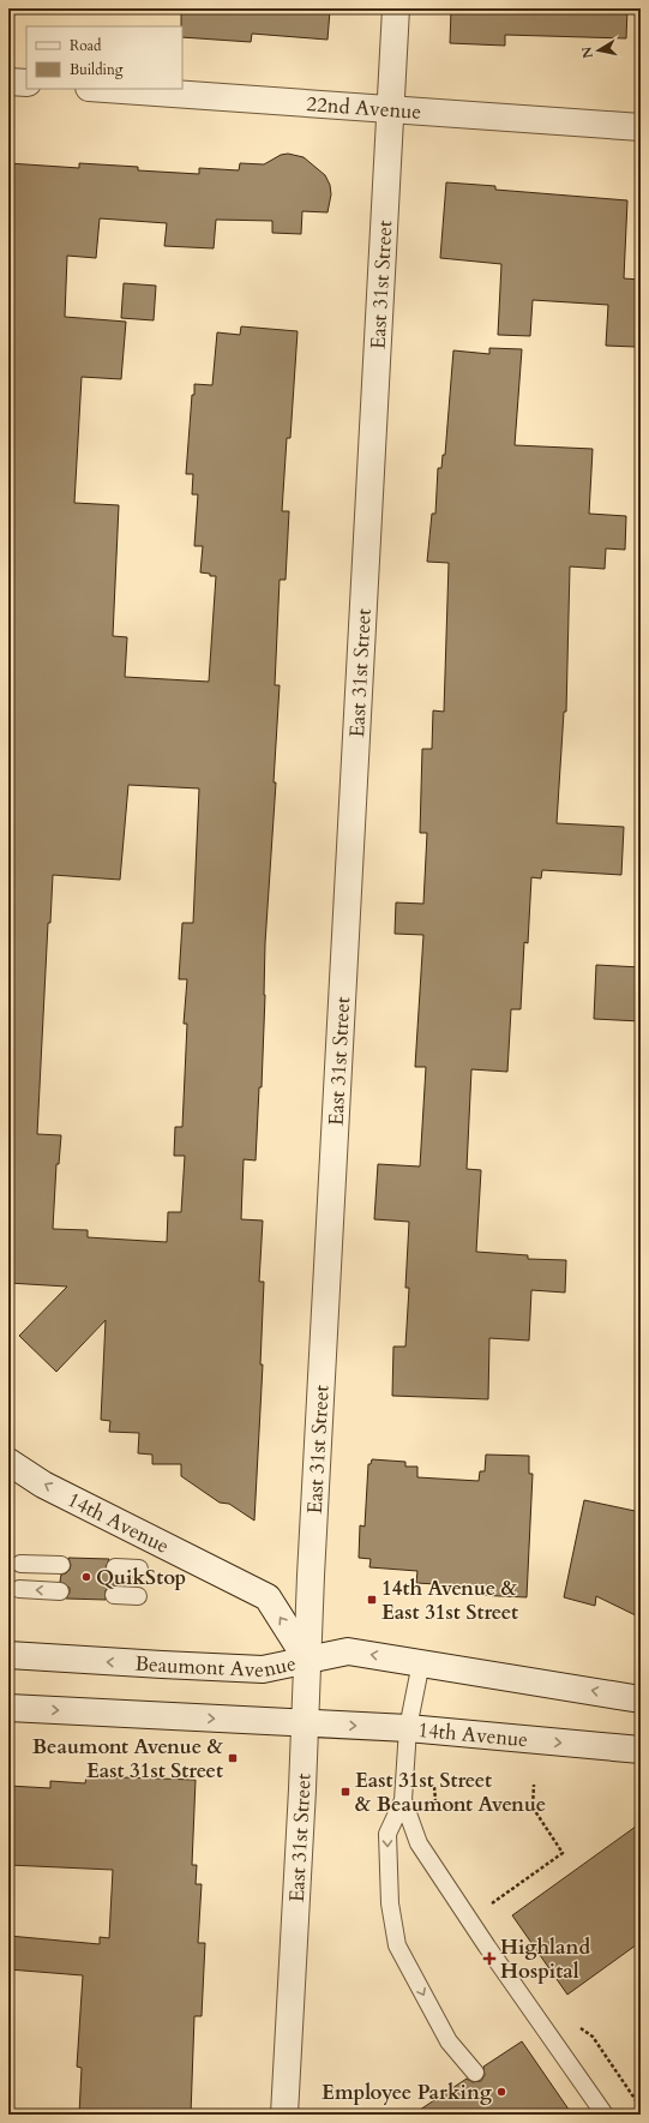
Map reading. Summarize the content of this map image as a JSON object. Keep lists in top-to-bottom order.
{
  "streets": {
    "street": [
      "22nd Avenue",
      "East 31st Street",
      "14th Avenue",
      "Beaumont Avenue"
    ]
  },
  "crossings": [
    ["22nd Avenue", "East 31st Street"],
    ["East 31st Street", "14th Avenue"],
    ["East 31st Street", "Beaumont Avenue"],
    ["14th Avenue", "Beaumont Avenue"]
  ],
  "places": {
    "other": ["QuikStop", "Employee Parking"],
    "transit": ["14th Avenue & East 31st Street", "Beaumont Avenue & East 31st Street", "East 31st Street & Beaumont Avenue"],
    "health": ["Highland Hospital"]
  },
  "legend": ["Road", "Building"],
  "north": "left"
}
